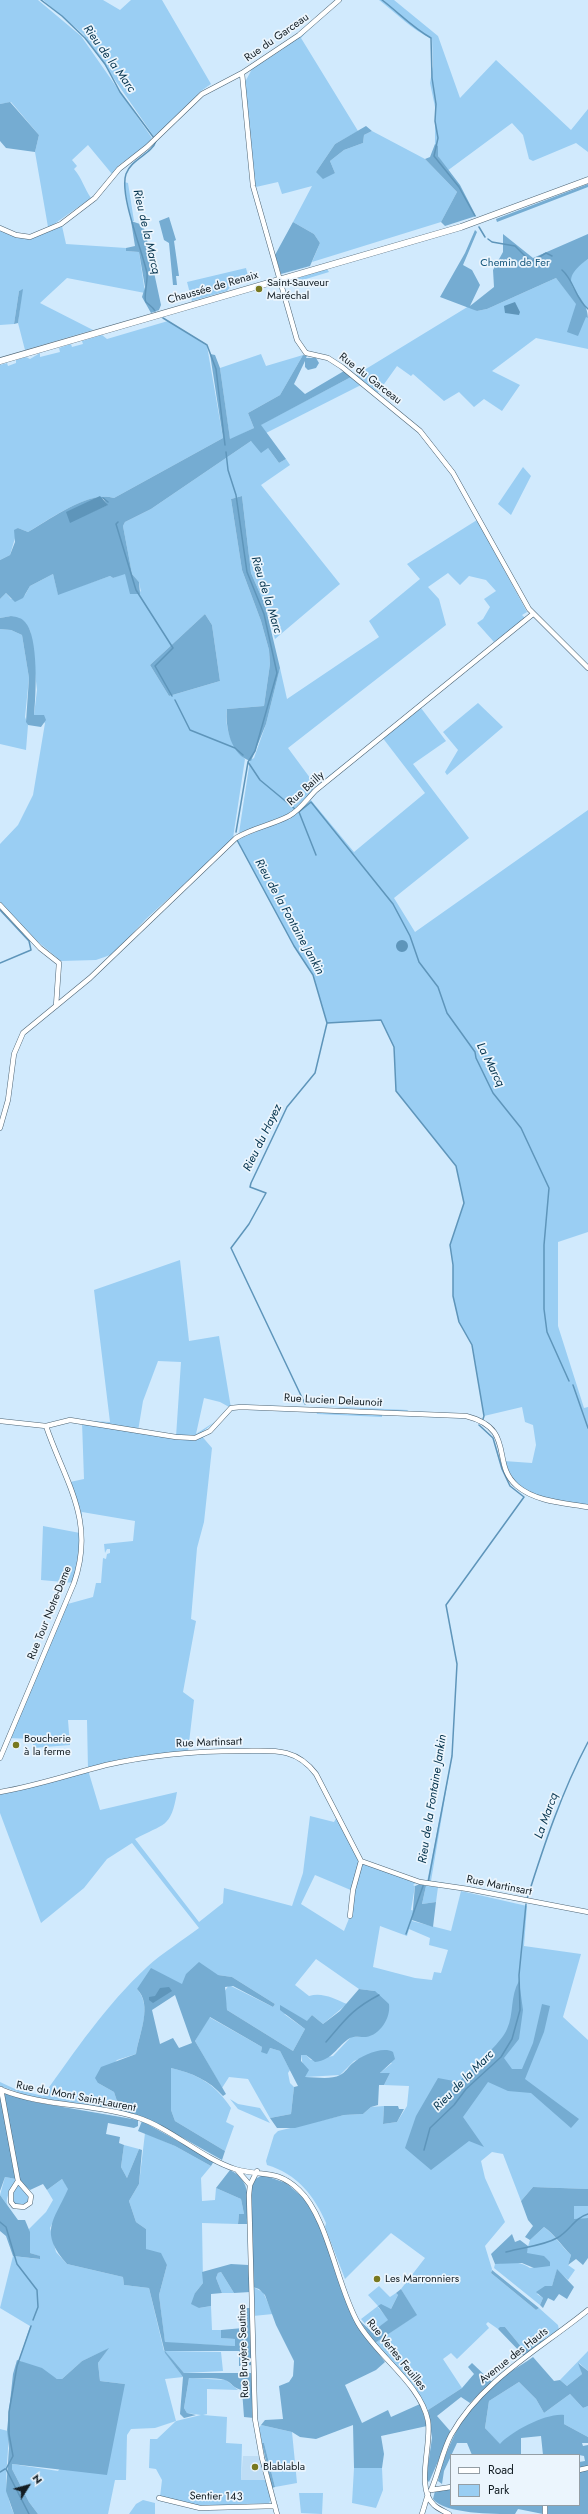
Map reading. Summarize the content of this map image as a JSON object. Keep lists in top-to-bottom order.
{
  "streets": {
    "main road": ["Chaussée de Renaix"],
    "street": [
      "Rue du Garceau",
      "Rue Bailly",
      "Rue Lucien Delaunoit",
      "Rue Tour Notre-Dame",
      "Rue Martinsart",
      "Rue du Mont Saint-Laurent",
      "Rue Bruyère Seutine",
      "Rue Vertes Feuilles",
      "Avenue des Hauts",
      "Sentier 143"
    ]
  },
  "crossings": [
    ["Rue du Garceau", "Chaussée de Renaix"],
    ["Rue du Garceau", "Rue Bailly"],
    ["Rue Lucien Delaunoit", "Rue Tour Notre-Dame"],
    ["Rue du Mont Saint-Laurent", "Rue Bruyère Seutine"],
    ["Rue du Mont Saint-Laurent", "Rue Vertes Feuilles"],
    ["Rue Bruyère Seutine", "Rue Vertes Feuilles"],
    ["Rue Bruyère Seutine", "Sentier 143"],
    ["Rue Vertes Feuilles", "Avenue des Hauts"]
  ],
  "water": [
    "Rieu de la Marc",
    "Rieu de la Marcq",
    "Rieu de la Fontaine Jankin",
    "La Marcq",
    "Rieu du Hayez"
  ],
  "parks": ["Chemin de Fer"],
  "places": [
    "Saint-Sauveur Maréchal",
    "Boucherie à la ferme",
    "Les Marronniers",
    "Blablabla"
  ],
  "legend": ["Road", "Park"],
  "north": "top right"
}
